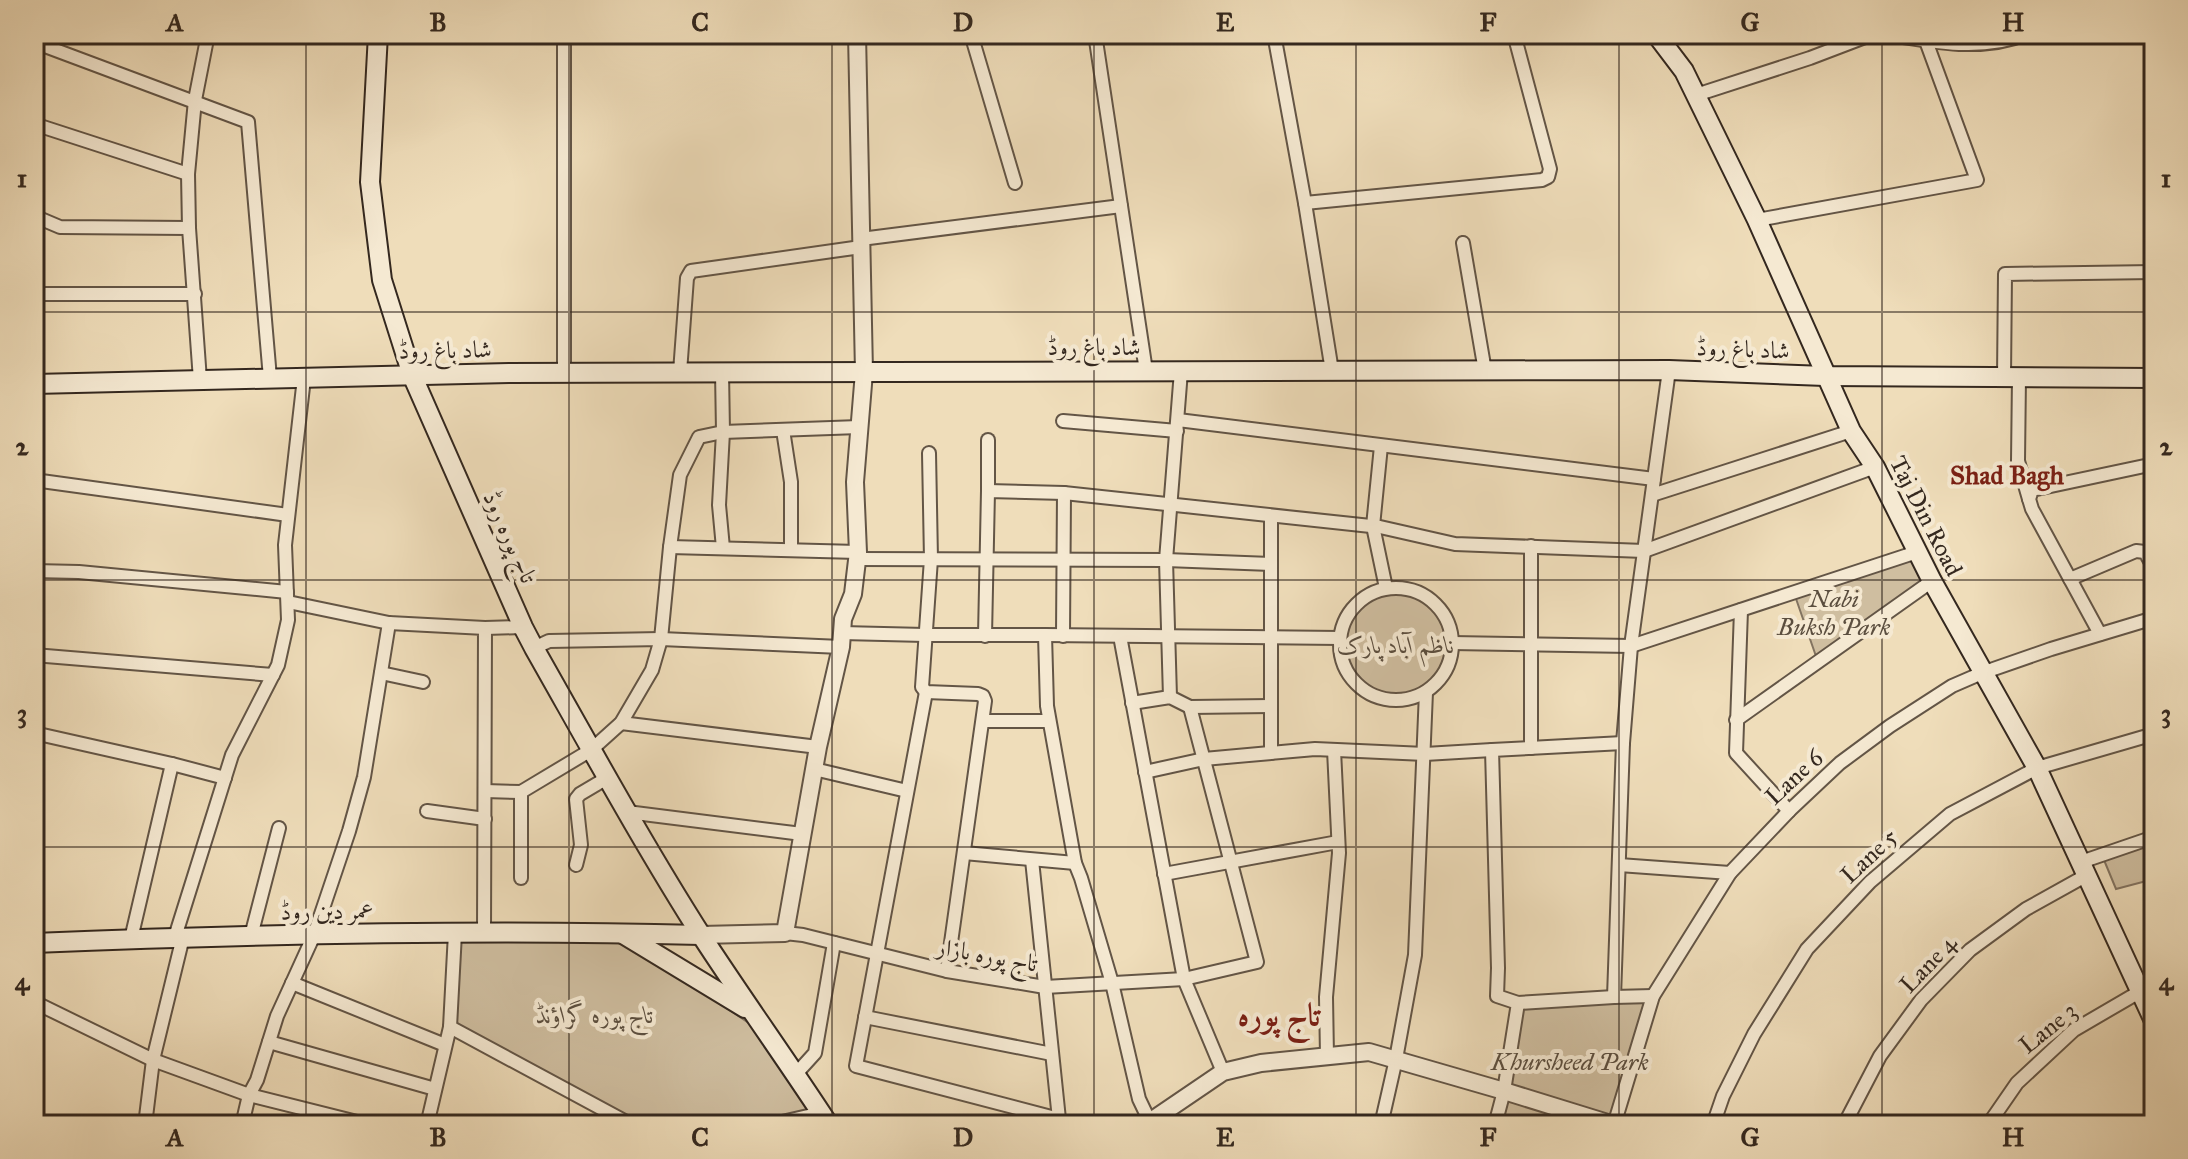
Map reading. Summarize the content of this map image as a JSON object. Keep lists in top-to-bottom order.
{
  "streets": {
    "main road": [
      "شاد باغ روڈ",
      "Taj Din Road",
      "تاج پورہ روڈ",
      "عمر دین روڈ"
    ],
    "street": [
      "Lane 6",
      "Lane 5",
      "تاج پورہ بازار",
      "Lane 4",
      "Lane 3"
    ]
  },
  "crossings": [
    ["شاد باغ روڈ", "Taj Din Road"],
    ["شاد باغ روڈ", "تاج پورہ روڈ"],
    ["Taj Din Road", "Lane 6"],
    ["Taj Din Road", "Lane 5"],
    ["Taj Din Road", "Lane 4"],
    ["Taj Din Road", "Lane 3"],
    ["تاج پورہ روڈ", "عمر دین روڈ"]
  ],
  "districts": ["Shad Bagh", "تاج پورہ"],
  "parks": [
    "Nabi Buksh Park",
    "ناظم آباد پارک",
    "تاج پورہ گراؤنڈ",
    "Khursheed Park"
  ],
  "grid": {
    "columns": [
      "A",
      "B",
      "C",
      "D",
      "E",
      "F",
      "G",
      "H"
    ],
    "rows": [
      "1",
      "2",
      "3",
      "4"
    ]
  }
}
